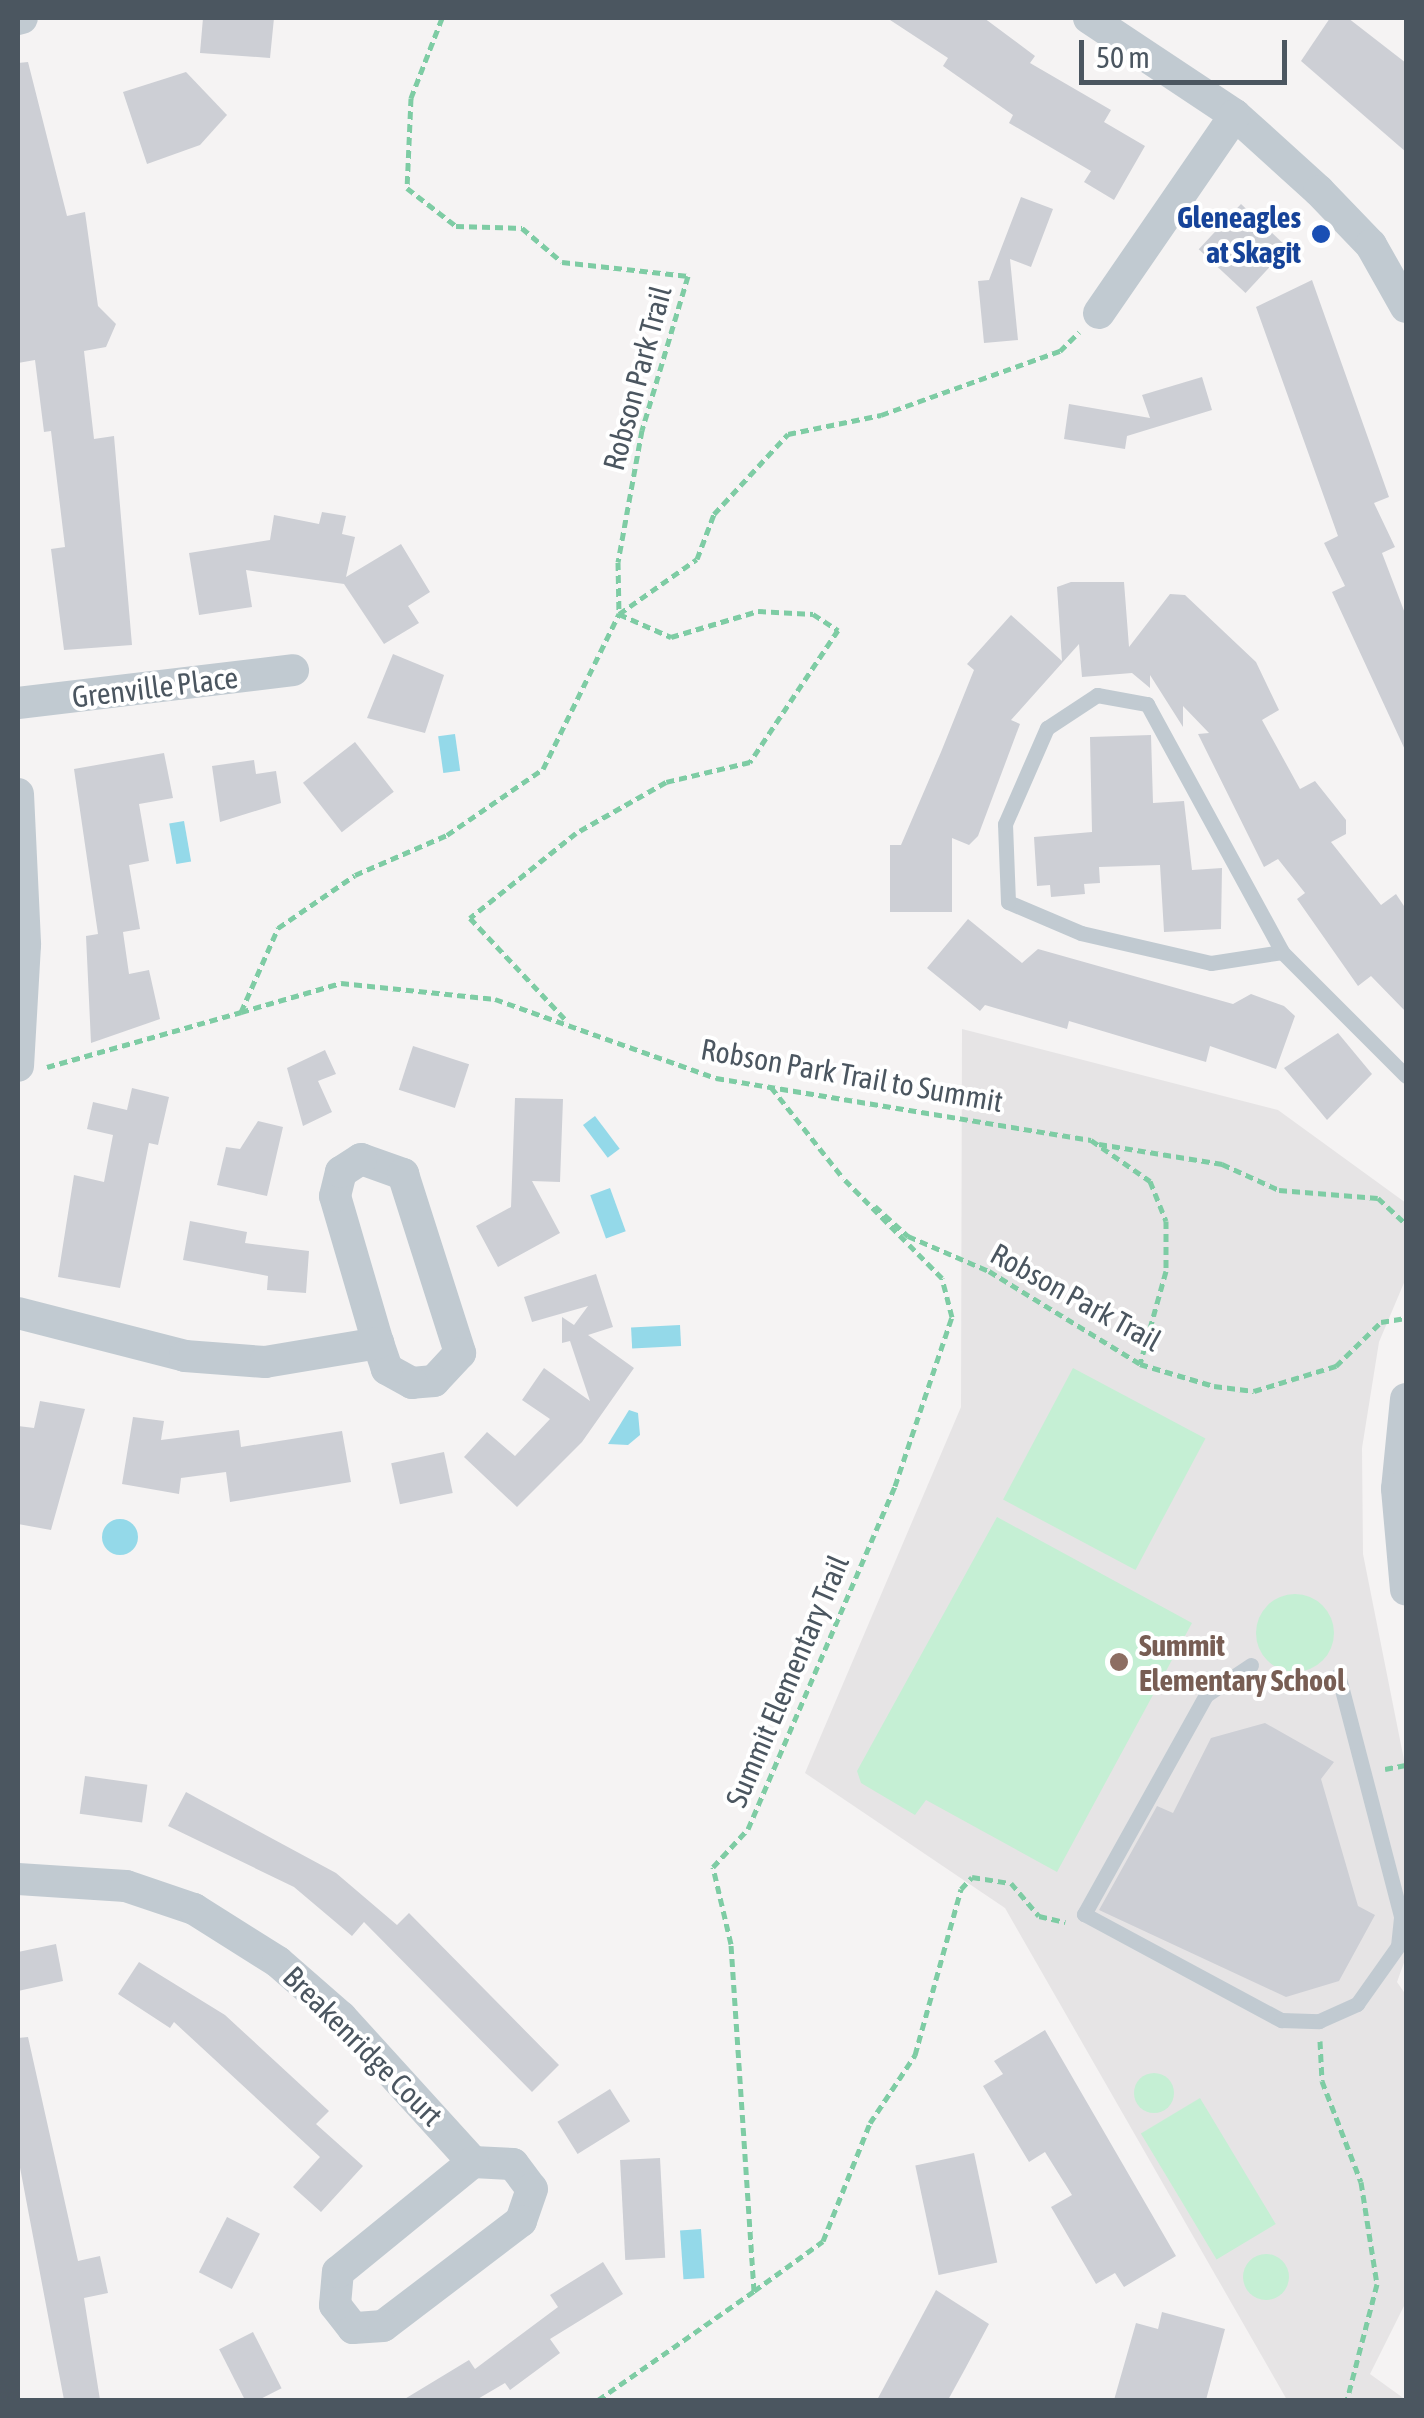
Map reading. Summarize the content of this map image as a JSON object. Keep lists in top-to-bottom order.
{
  "streets": {
    "street": ["Grenville Place", "Breakenridge Court"],
    "path": ["Robson Park Trail", "Robson Park Trail to Summit", "Summit Elementary Trail"]
  },
  "crossings": [
    ["Robson Park Trail", "Robson Park Trail to Summit"],
    ["Robson Park Trail", "Summit Elementary Trail"]
  ],
  "places": ["Gleneagles at Skagit", "Summit Elementary School"],
  "scale_bar": "50 m"
}
